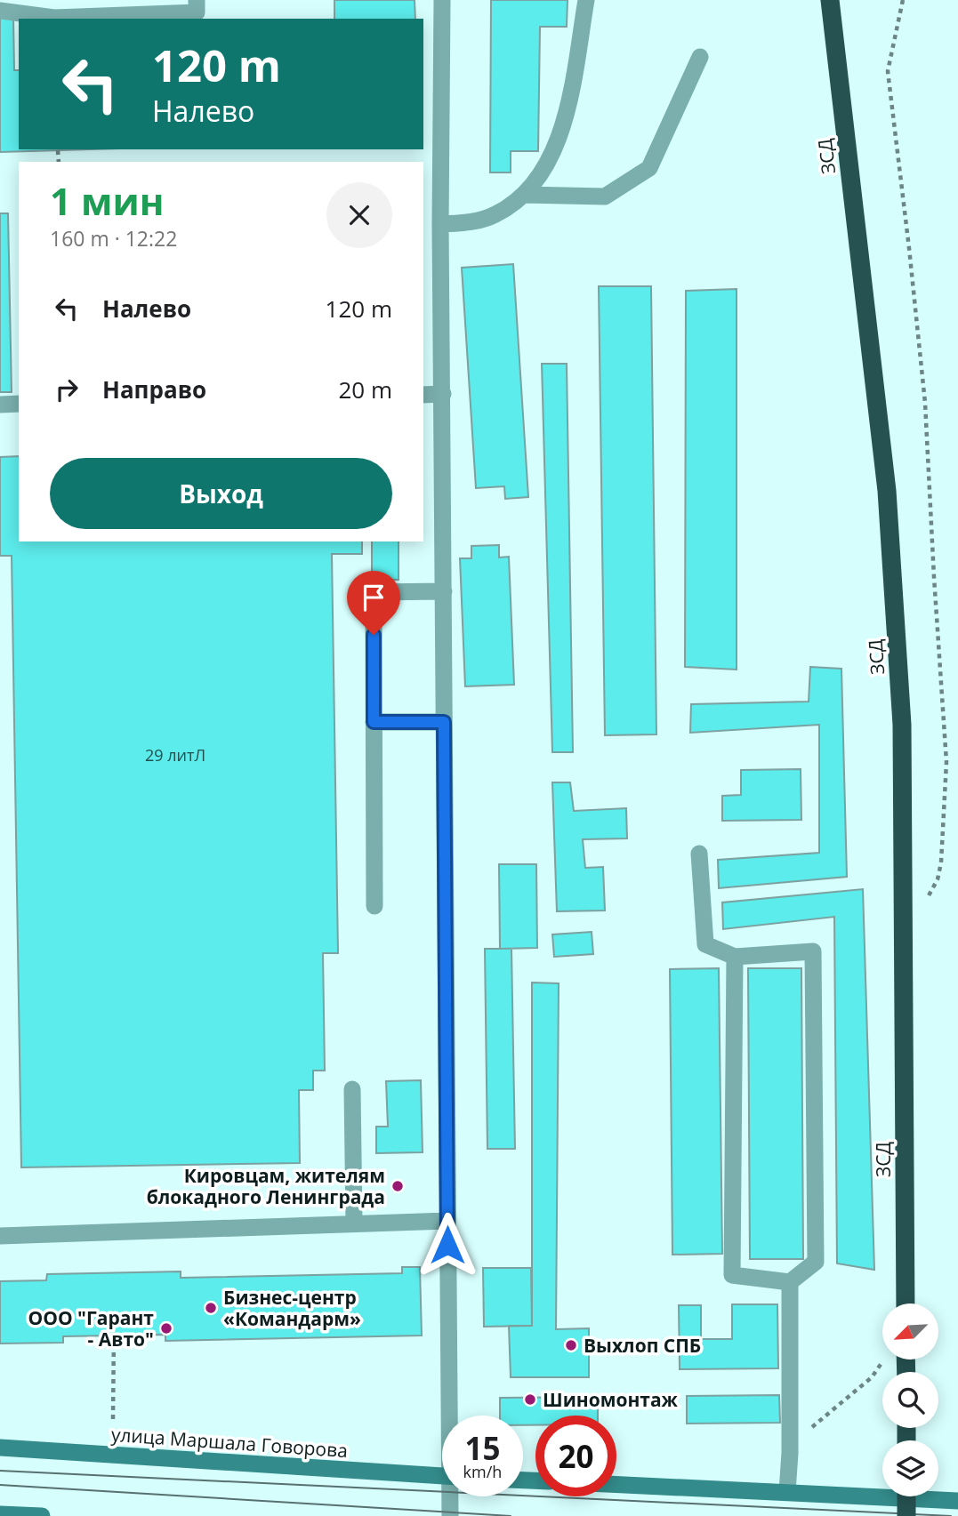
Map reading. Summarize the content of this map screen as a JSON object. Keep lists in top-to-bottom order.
{
  "streets": {
    "highway": ["ЗСД"],
    "main road": ["улица Маршала Говорова"]
  },
  "places": [
    "Кировцам, жителям блокадного Ленинграда",
    "Бизнес-центр «Командарм»",
    "ООО \"Гарант - Авто\"",
    "Выхлоп СПБ",
    "Шиномонтаж"
  ],
  "house_numbers": ["29 литЛ"],
  "north": "bottom left",
  "page": {
    "turn": ["120 m", "Налево"],
    "heading": ["1 мин", "160 m · 12:22"],
    "list": [
      {
        "name": "Налево",
        "value": "120 m"
      },
      {
        "name": "Направо",
        "value": "20 m"
      }
    ],
    "buttons": "Выход",
    "speed": "15 km/h",
    "limit": "20"
  }
}
